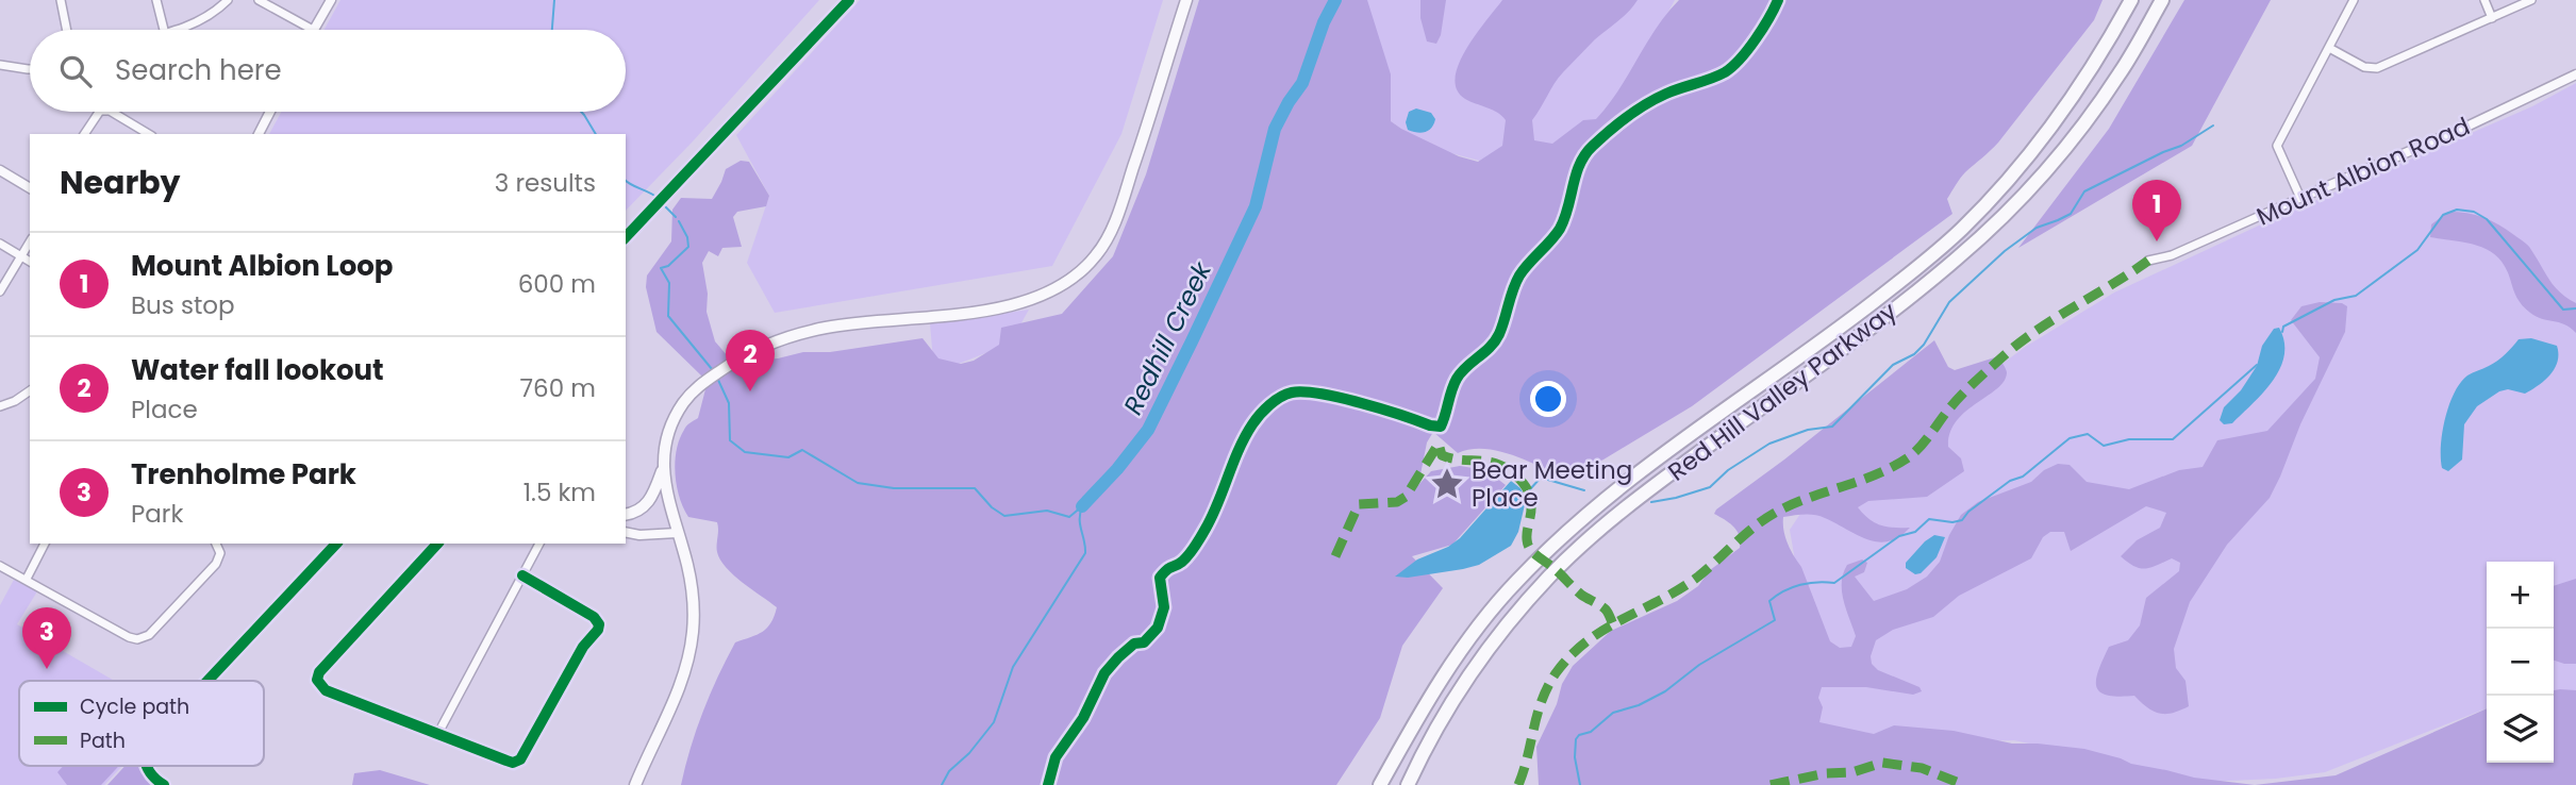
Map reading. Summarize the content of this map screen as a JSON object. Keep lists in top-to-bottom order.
{
  "streets": {
    "highway": ["Red Hill Valley Parkway"],
    "street": ["Mount Albion Road"]
  },
  "water": ["Redhill Creek"],
  "places": {
    "place": ["Bear Meeting Place"]
  },
  "legend": ["Cycle path", "Path"],
  "page": {
    "search": "Search here",
    "heading": ["Nearby", "3 results"],
    "pins": ["1", "2", "3"],
    "list": [
      {
        "mark": "1",
        "name": "Mount Albion Loop",
        "note": "Bus stop",
        "value": "600 m"
      },
      {
        "mark": "2",
        "name": "Water fall lookout",
        "note": "Place",
        "value": "760 m"
      },
      {
        "mark": "3",
        "name": "Trenholme Park",
        "note": "Park",
        "value": "1.5 km"
      }
    ],
    "map_buttons": ["+", "−"]
  }
}
